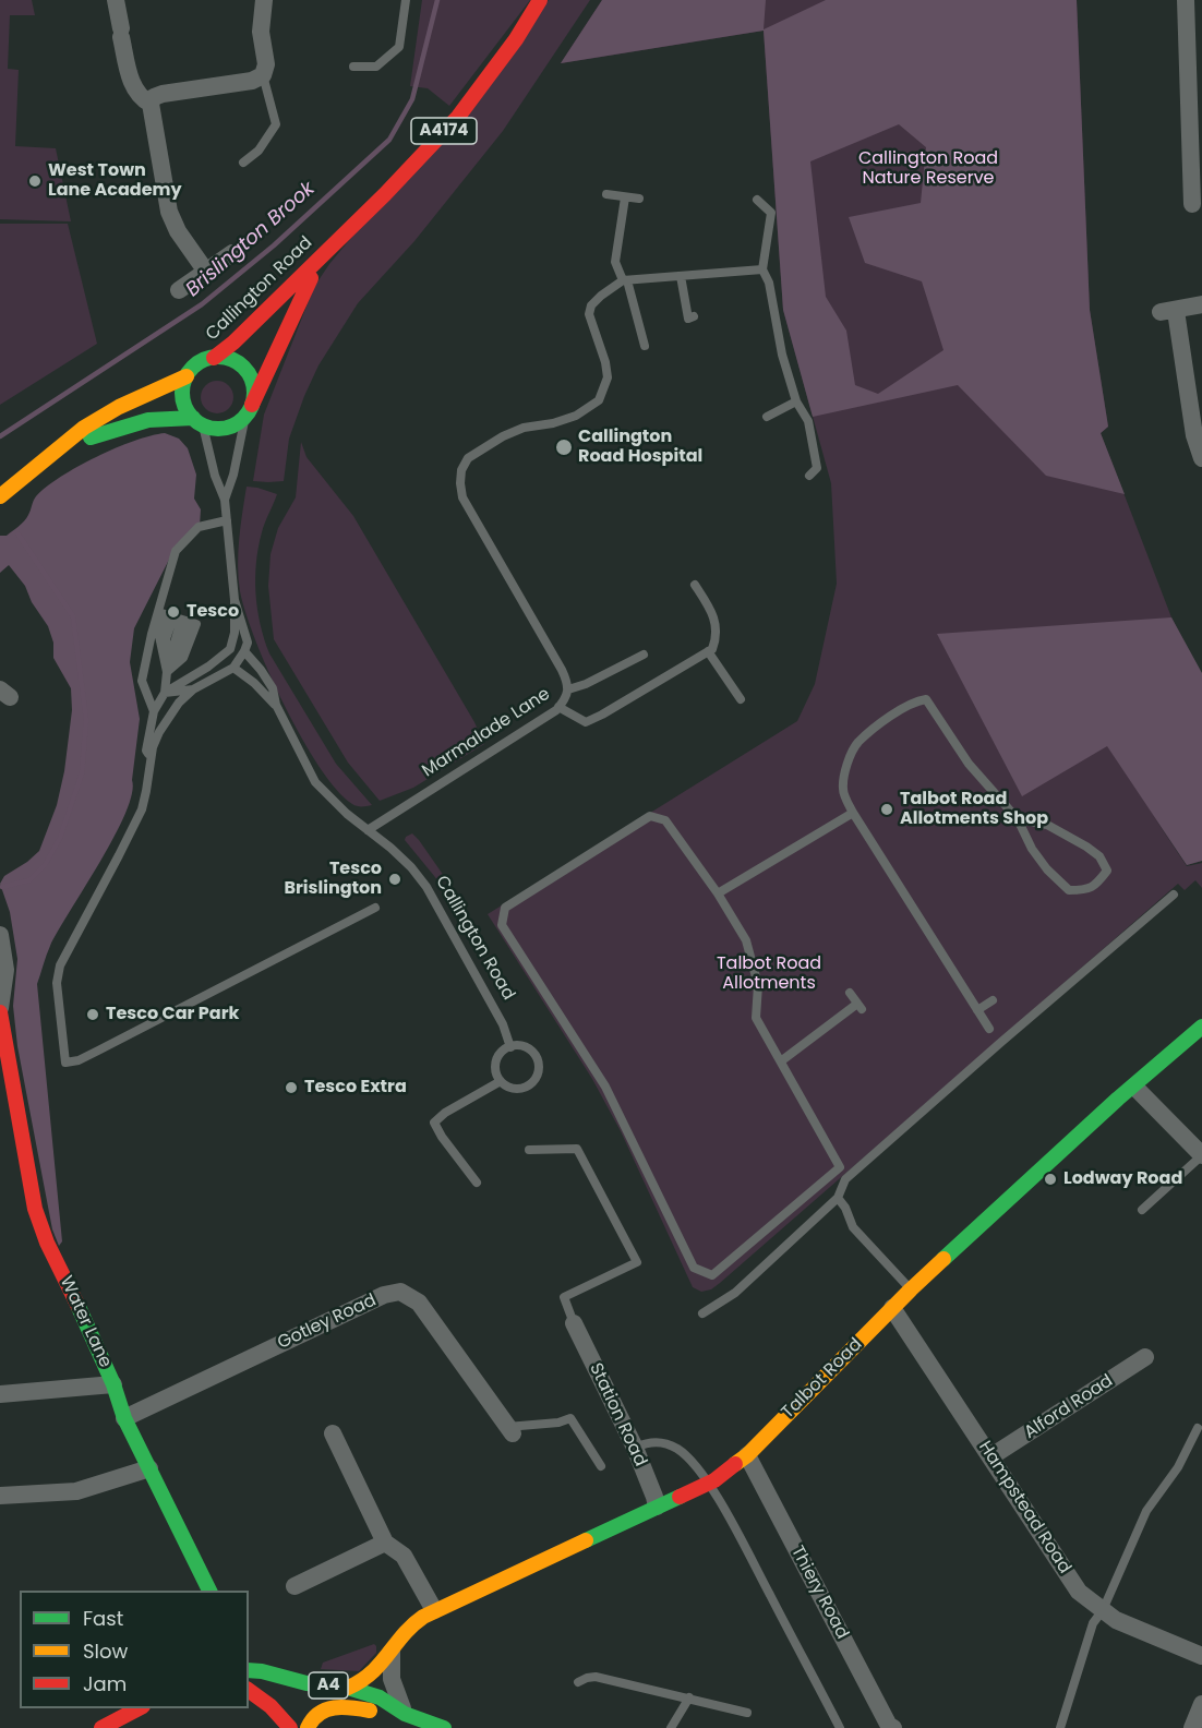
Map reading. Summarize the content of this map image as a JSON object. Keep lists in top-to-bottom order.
{
  "streets": {
    "main road": [
      "A4174",
      "Callington Road",
      "Water Lane",
      "Talbot Road",
      "A4"
    ],
    "street": [
      "Gotley Road",
      "Alford Road",
      "Station Road",
      "Hampstead Road",
      "Thiery Road"
    ],
    "lane": ["Marmalade Lane"]
  },
  "crossings": [
    ["A4174", "Callington Road"],
    ["Callington Road", "Marmalade Lane"],
    ["Water Lane", "Gotley Road"],
    ["Talbot Road", "Station Road"],
    ["Talbot Road", "Hampstead Road"],
    ["Talbot Road", "Thiery Road"],
    ["Talbot Road", "A4"],
    ["Alford Road", "Hampstead Road"]
  ],
  "water": ["Brislington Brook"],
  "parks": ["Callington Road Nature Reserve", "Talbot Road Allotments"],
  "places": [
    "West Town Lane Academy",
    "Callington Road Hospital",
    "Tesco",
    "Talbot Road Allotments Shop",
    "Tesco Brislington",
    "Tesco Car Park",
    "Tesco Extra",
    "Lodway Road"
  ],
  "legend": ["Fast", "Slow", "Jam"]
}
